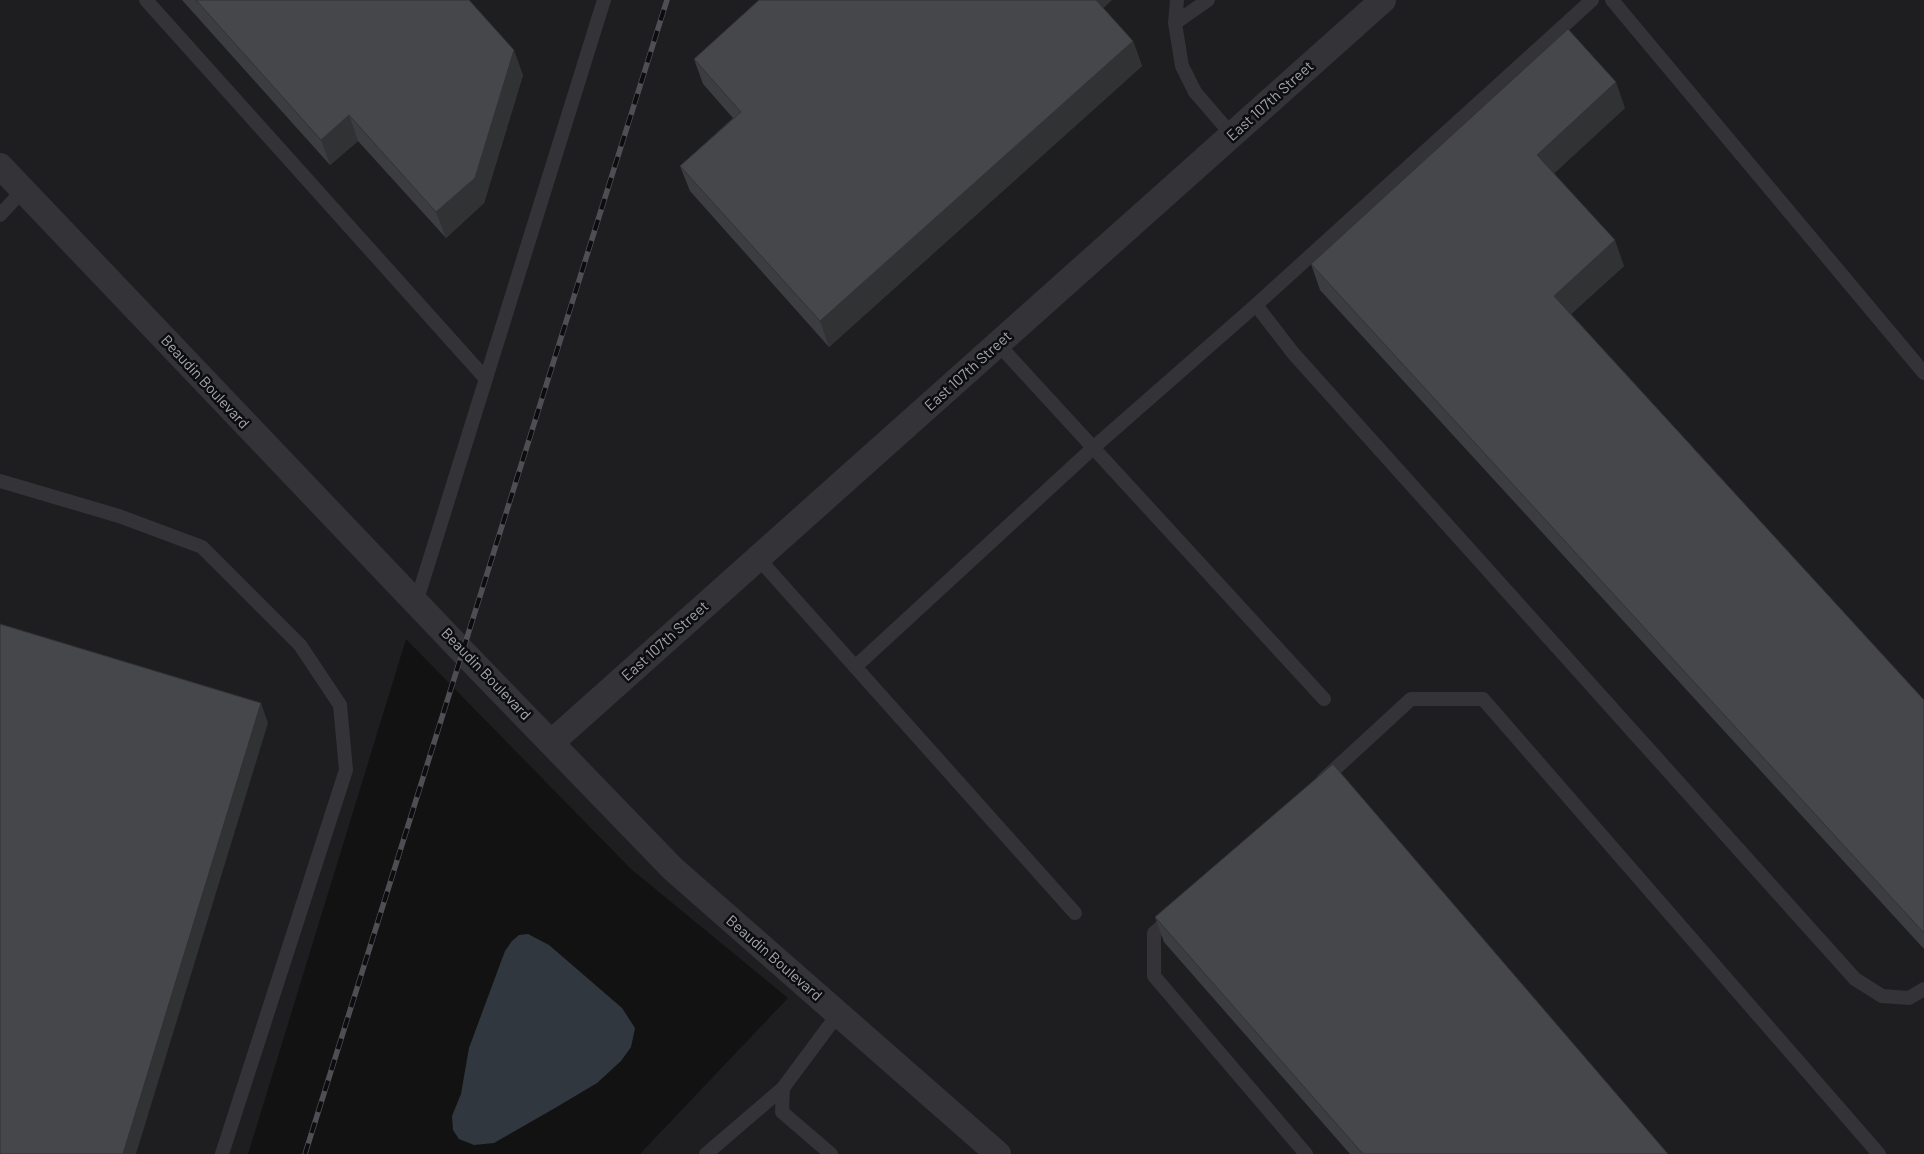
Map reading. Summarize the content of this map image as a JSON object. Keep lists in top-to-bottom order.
{
  "streets": {
    "street": ["East 107th Street", "Beaudin Boulevard"]
  },
  "crossings": [
    ["East 107th Street", "Beaudin Boulevard"]
  ]
}
